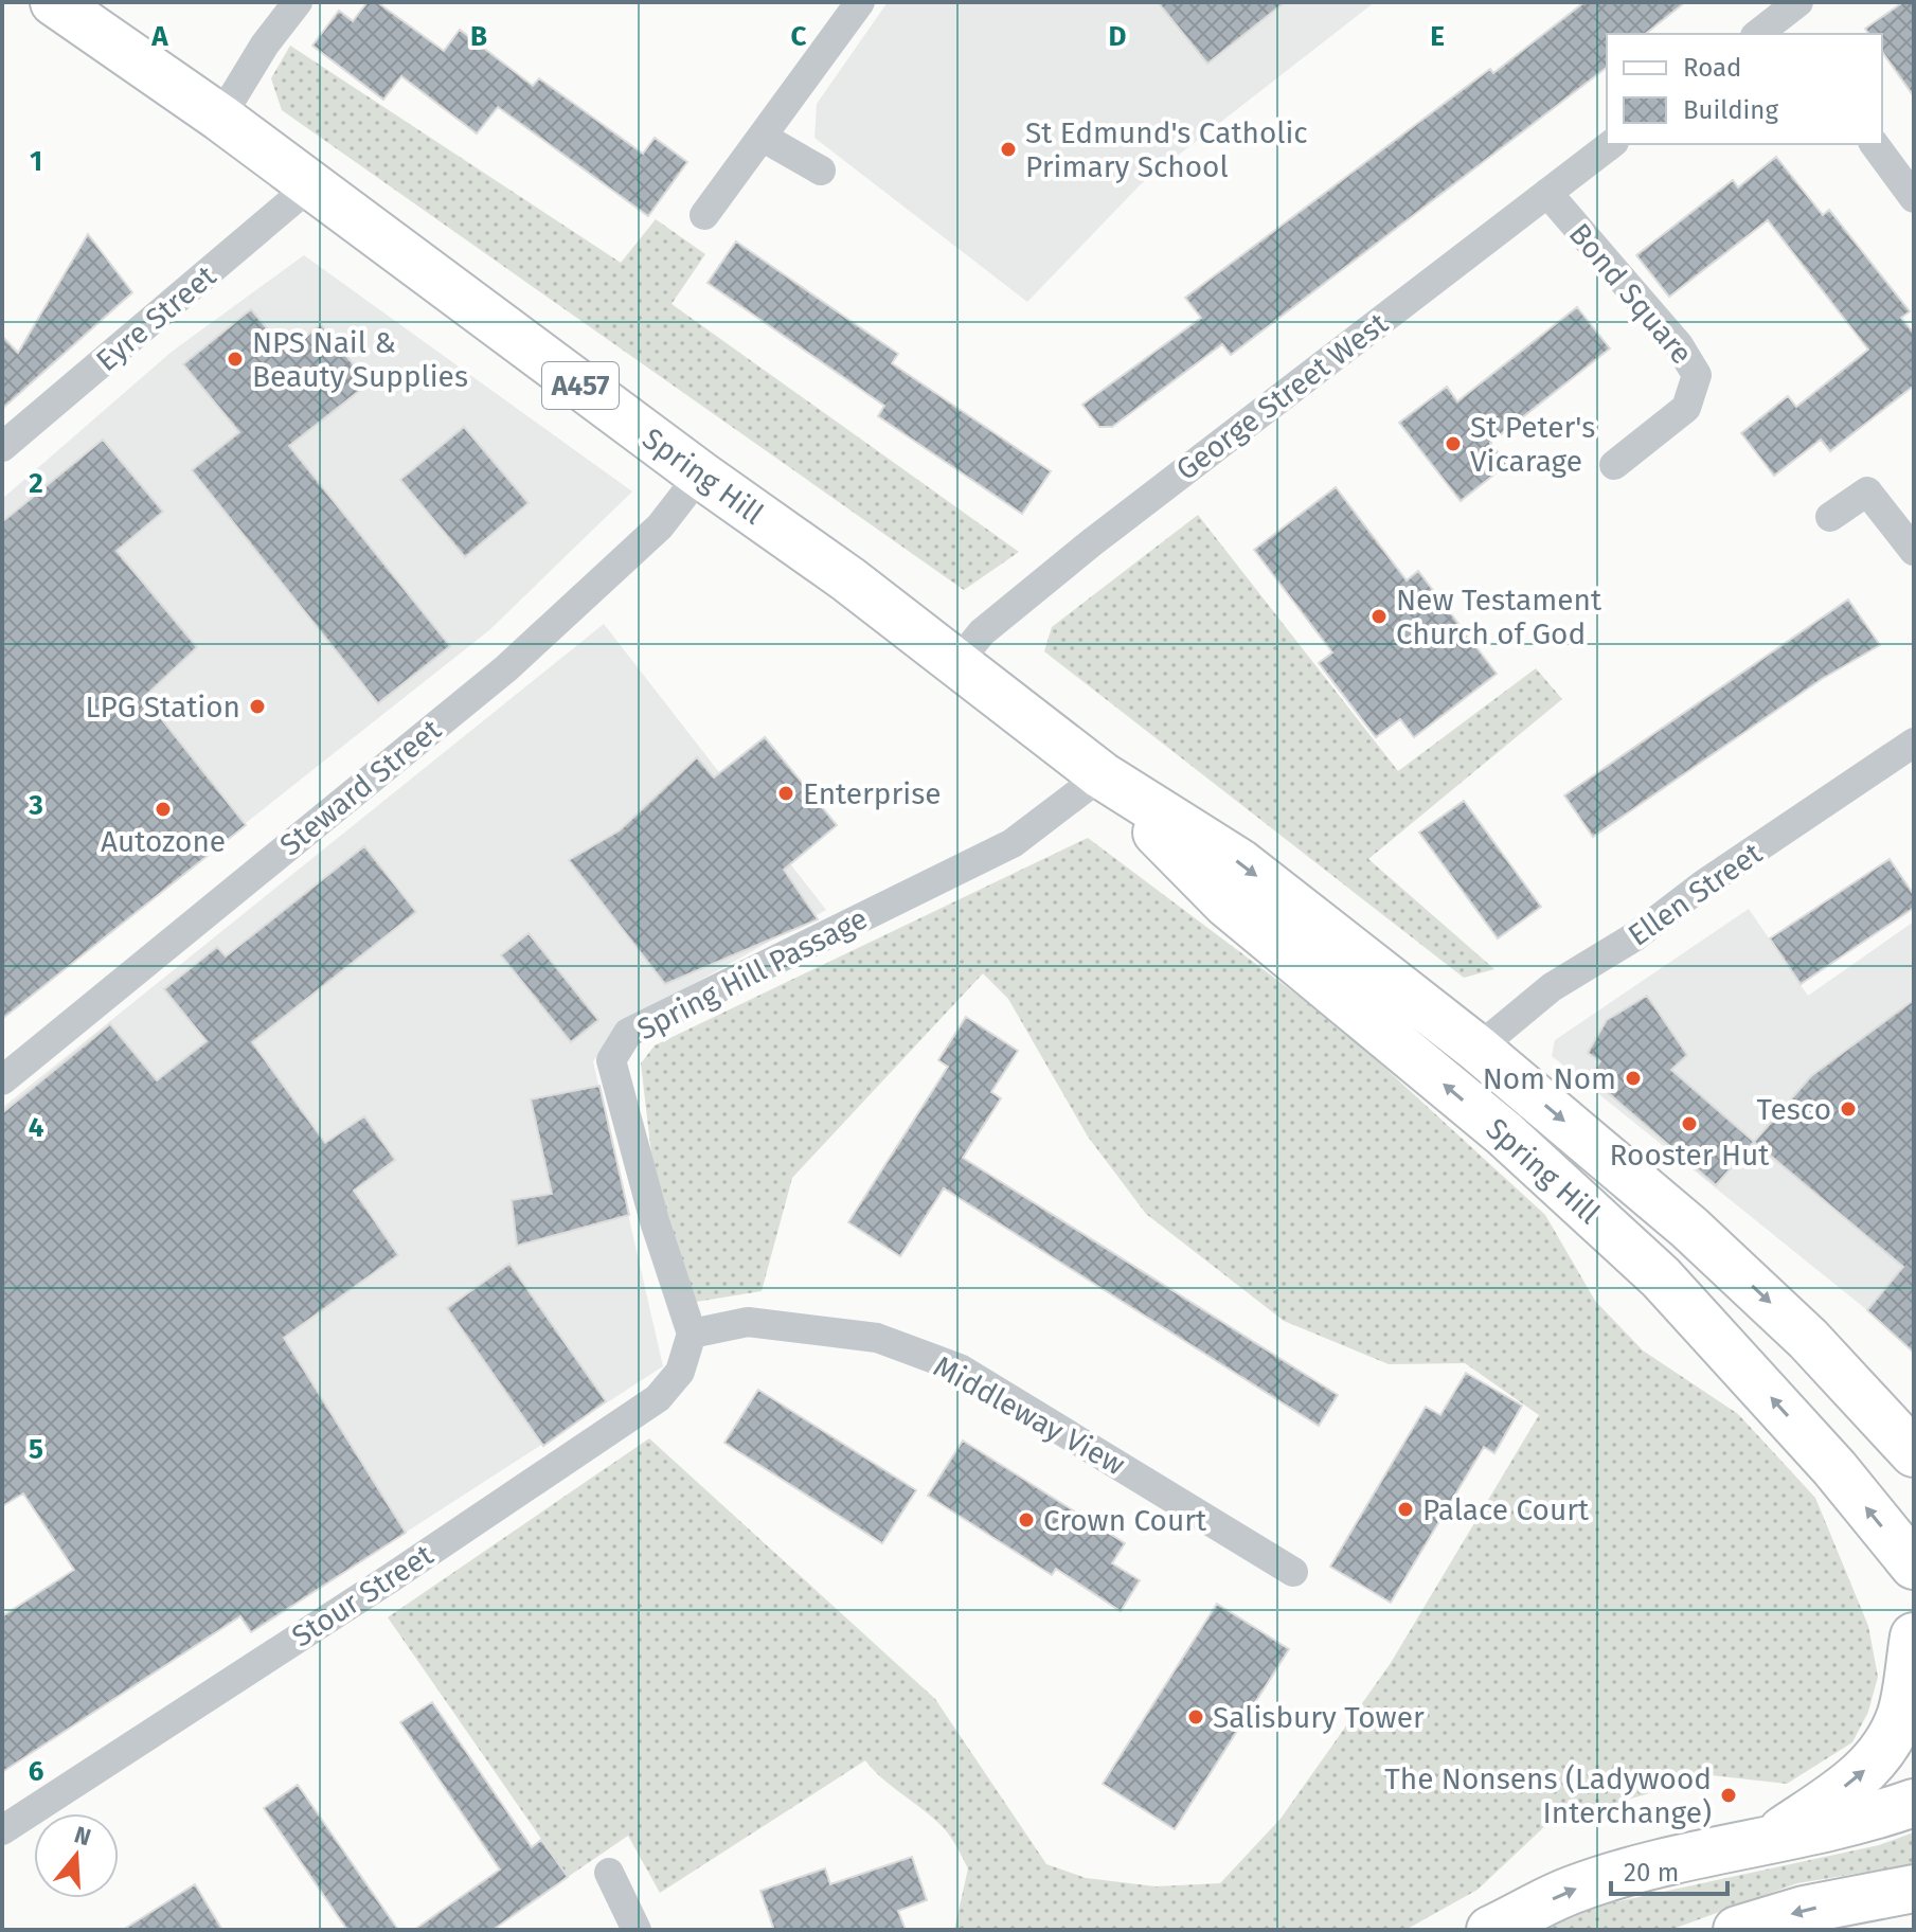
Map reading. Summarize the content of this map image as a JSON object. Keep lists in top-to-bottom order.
{
  "streets": {
    "main road": ["A457", "Spring Hill"],
    "street": [
      "Bond Square",
      "Eyre Street",
      "George Street West",
      "Steward Street",
      "Ellen Street",
      "Spring Hill Passage",
      "Middleway View",
      "Stour Street"
    ]
  },
  "crossings": [
    ["Bond Square", "George Street West"],
    ["Eyre Street", "Spring Hill"],
    ["George Street West", "Spring Hill"],
    ["Spring Hill", "Steward Street"],
    ["Spring Hill", "Ellen Street"],
    ["Spring Hill", "Spring Hill Passage"],
    ["Spring Hill Passage", "Middleway View"],
    ["Spring Hill Passage", "Stour Street"],
    ["Middleway View", "Stour Street"]
  ],
  "places": [
    "St Edmund's Catholic Primary School",
    "NPS Nail & Beauty Supplies",
    "St Peter's Vicarage",
    "New Testament Church of God",
    "LPG Station",
    "Enterprise",
    "Autozone",
    "Nom Nom",
    "Tesco",
    "Rooster Hut",
    "Palace Court",
    "Crown Court",
    "Salisbury Tower",
    "The Nonsens (Ladywood Interchange)"
  ],
  "legend": ["Road", "Building"],
  "scale_bar": "20 m",
  "north": "top",
  "grid": {
    "columns": [
      "A",
      "B",
      "C",
      "D",
      "E"
    ],
    "rows": [
      "1",
      "2",
      "3",
      "4",
      "5",
      "6"
    ]
  }
}
